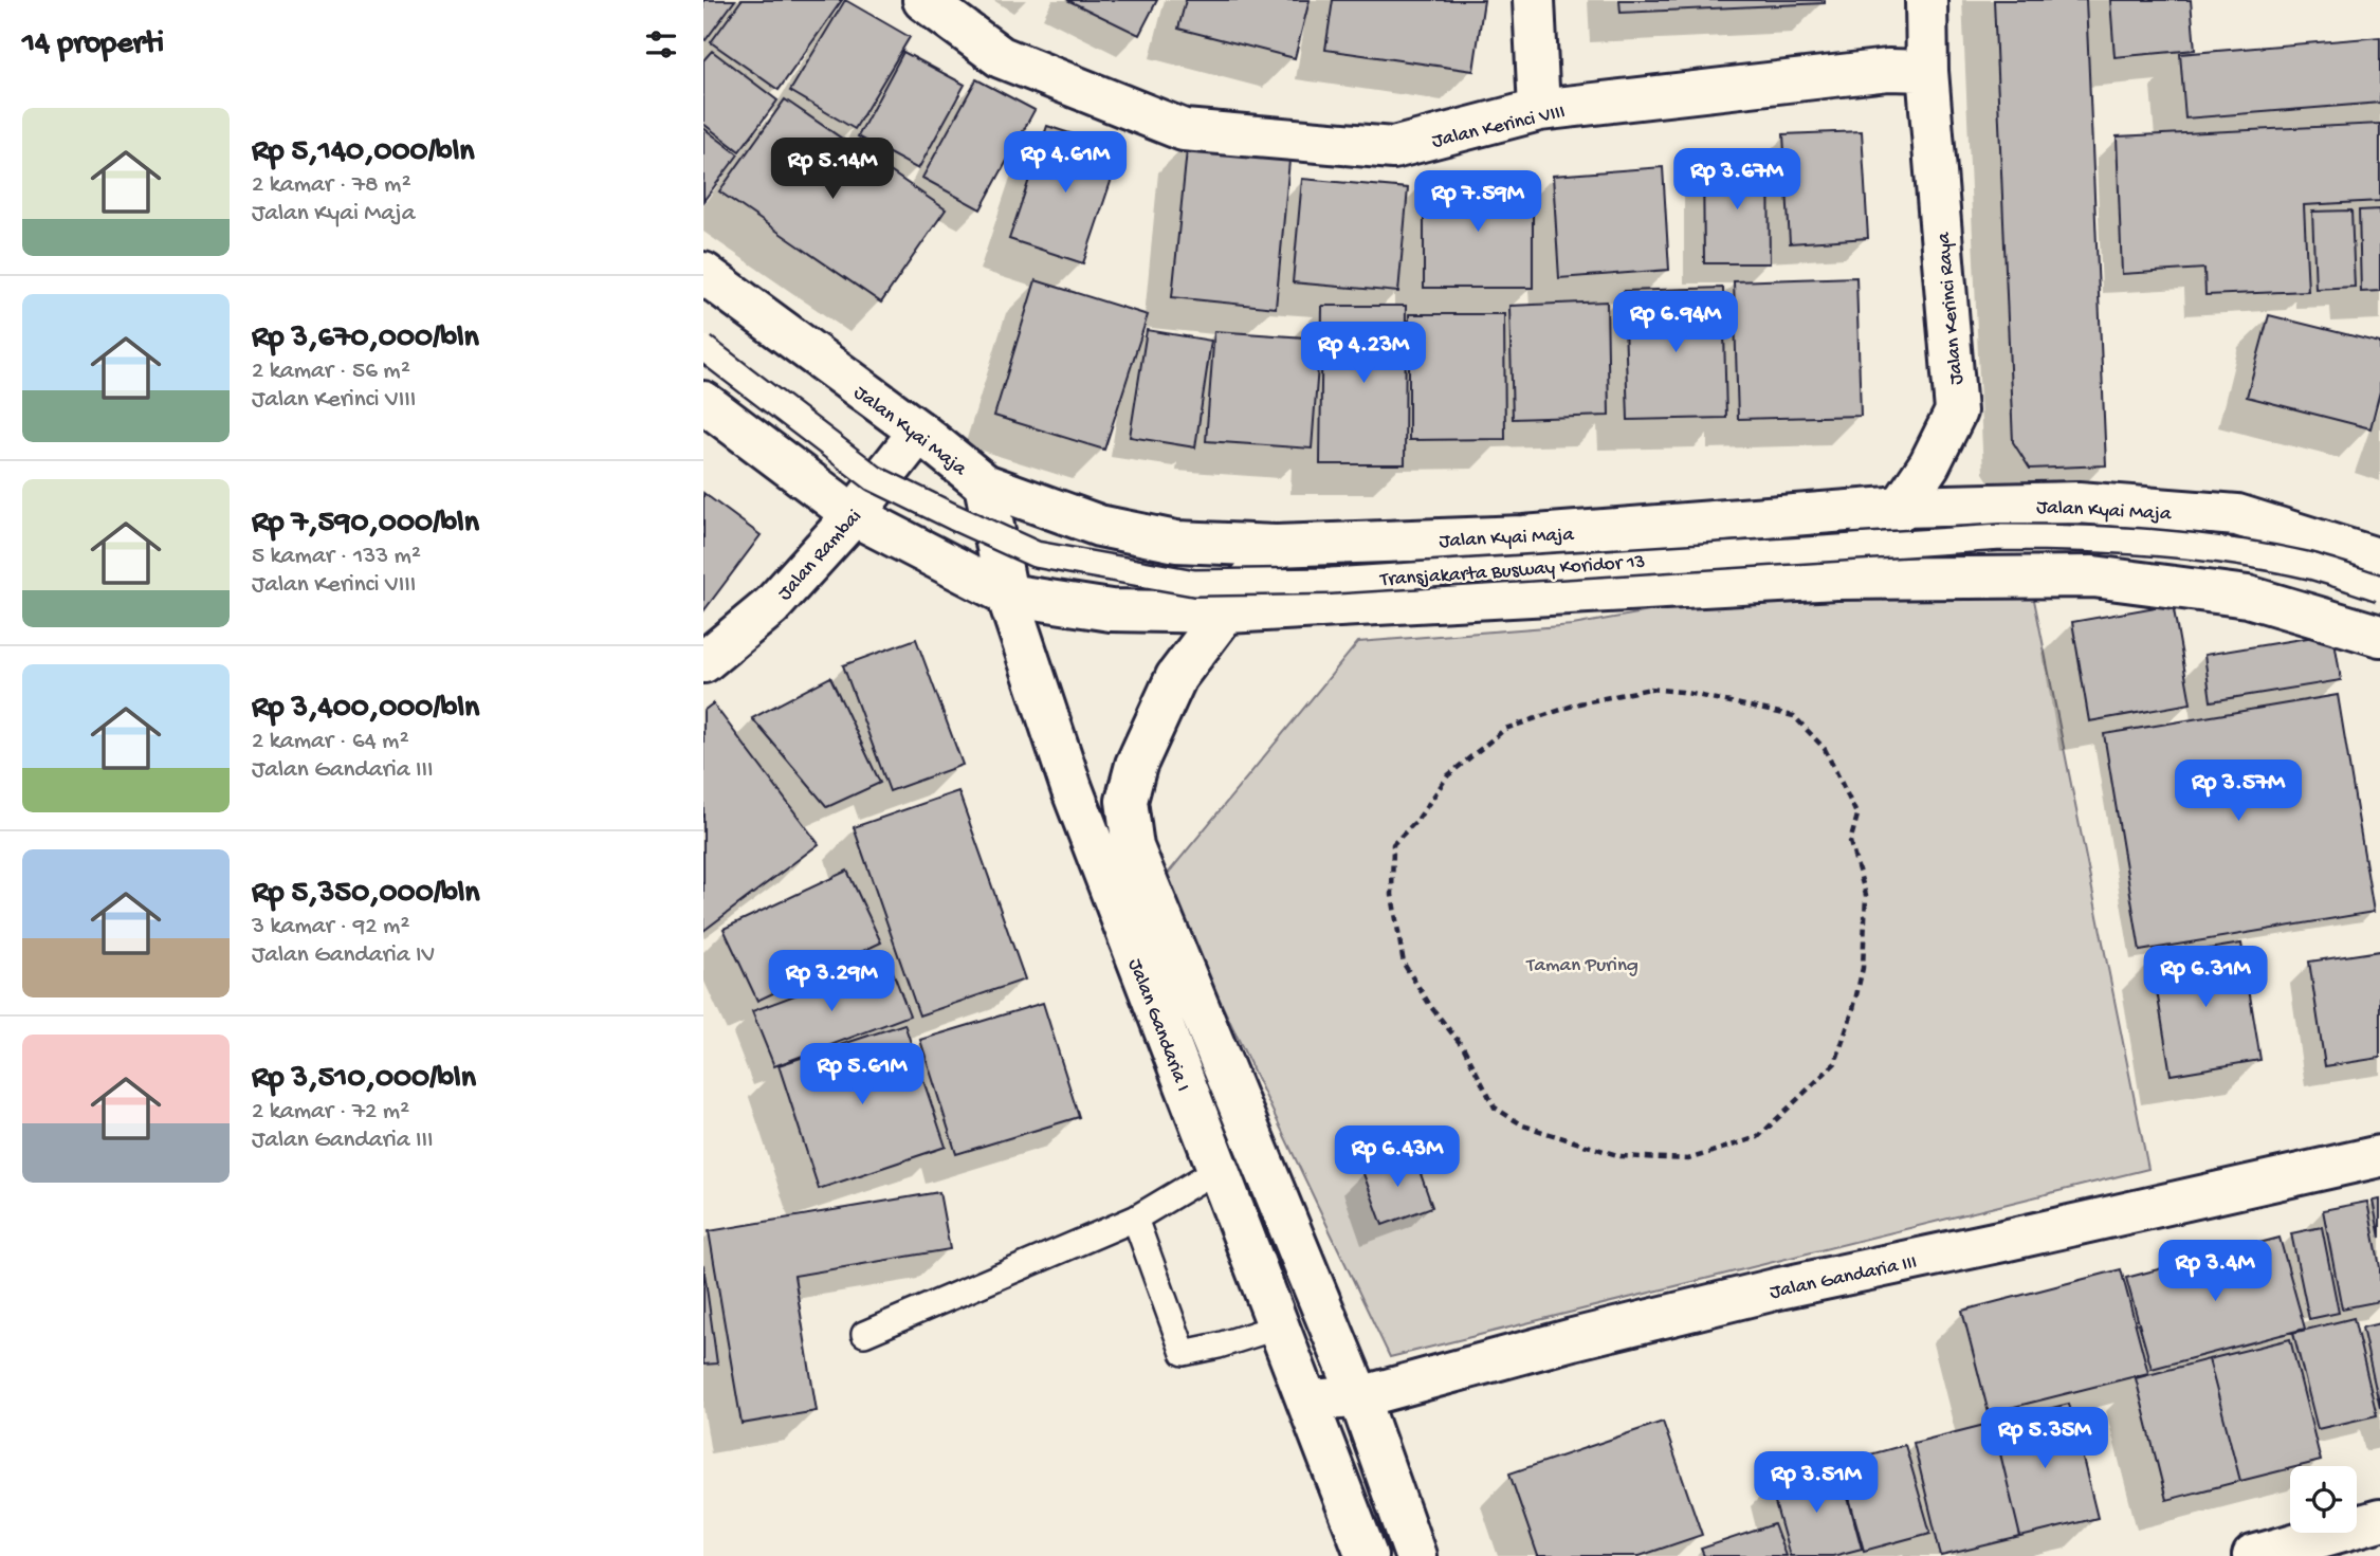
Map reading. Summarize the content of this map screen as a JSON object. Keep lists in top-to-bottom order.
{
  "streets": {
    "main road": [
      "Jalan Kerinci VIII",
      "Jalan Kerinci Raya",
      "Jalan Kyai Maja",
      "Jalan Rambai",
      "Jalan Gandaria I",
      "Jalan Gandaria III"
    ],
    "lane": ["Transjakarta Busway Koridor 13"]
  },
  "crossings": [
    ["Jalan Kerinci VIII", "Jalan Kerinci Raya"],
    ["Jalan Kerinci Raya", "Jalan Kyai Maja"],
    ["Jalan Kyai Maja", "Jalan Rambai"],
    ["Jalan Kyai Maja", "Jalan Gandaria I"],
    ["Jalan Gandaria I", "Jalan Gandaria III"]
  ],
  "parks": ["Taman Puring"],
  "page": {
    "heading": "14 properti",
    "list": [
      {
        "name": "Rp 5,140,000/bln",
        "note": "2 kamar · 78 m² · Jalan Kyai Maja"
      },
      {
        "name": "Rp 3,670,000/bln",
        "note": "2 kamar · 56 m² · Jalan Kerinci VIII"
      },
      {
        "name": "Rp 7,590,000/bln",
        "note": "5 kamar · 133 m² · Jalan Kerinci VIII"
      },
      {
        "name": "Rp 3,400,000/bln",
        "note": "2 kamar · 64 m² · Jalan Gandaria III"
      },
      {
        "name": "Rp 5,350,000/bln",
        "note": "3 kamar · 92 m² · Jalan Gandaria IV"
      },
      {
        "name": "Rp 3,510,000/bln",
        "note": "2 kamar · 72 m² · Jalan Gandaria III"
      }
    ],
    "price": [
      "Rp 4.61M",
      "Rp 5.14M",
      "Rp 3.67M",
      "Rp 7.59M",
      "Rp 6.94M",
      "Rp 4.23M",
      "Rp 3.57M",
      "Rp 6.31M",
      "Rp 3.29M",
      "Rp 5.61M",
      "Rp 6.43M",
      "Rp 3.4M",
      "Rp 5.35M",
      "Rp 3.51M"
    ]
  }
}
